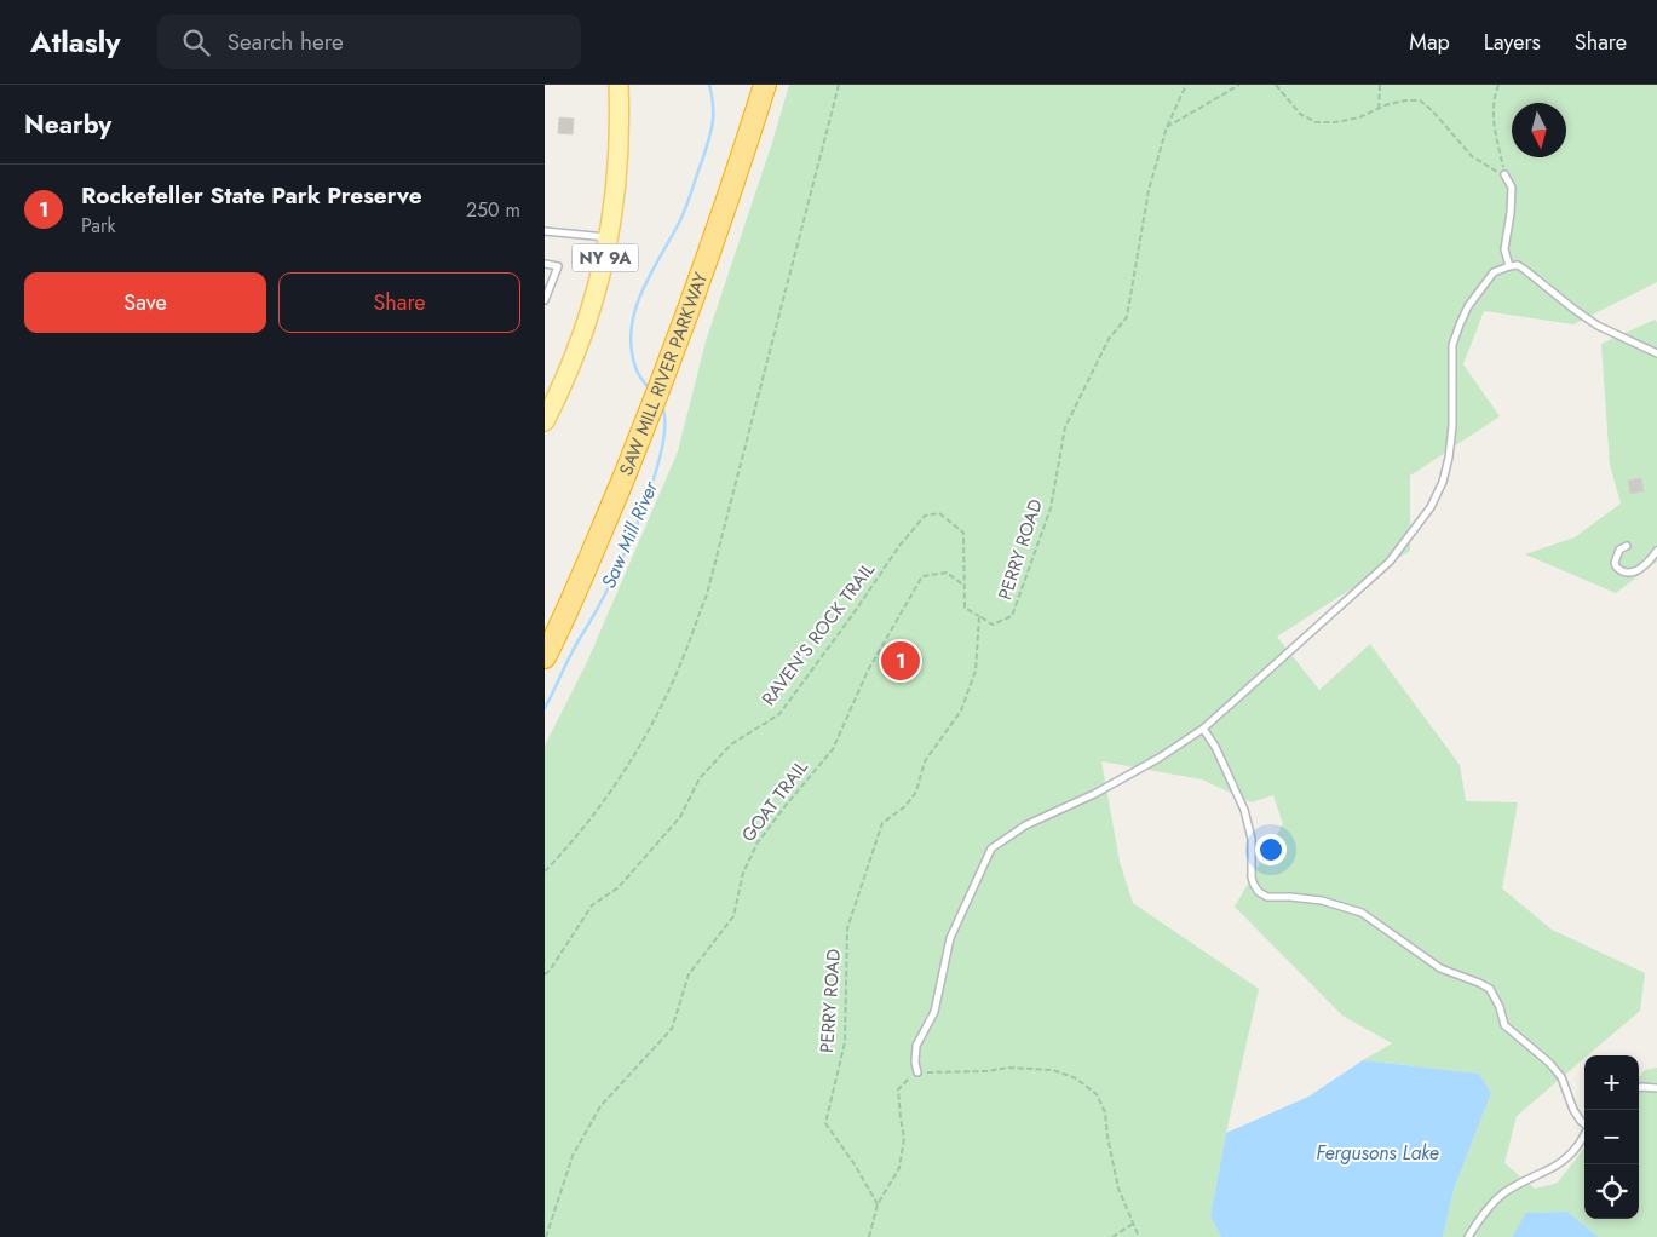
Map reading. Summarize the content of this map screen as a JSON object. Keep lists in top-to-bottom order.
{
  "streets": {
    "highway": ["SAW MILL RIVER PARKWAY"],
    "main road": ["NY 9A"],
    "path": ["PERRY ROAD", "RAVEN'S ROCK TRAIL", "GOAT TRAIL"]
  },
  "crossings": [
    ["PERRY ROAD", "RAVEN'S ROCK TRAIL"],
    ["RAVEN'S ROCK TRAIL", "GOAT TRAIL"]
  ],
  "water": ["Saw Mill River", "Fergusons Lake"],
  "north": "bottom",
  "page": {
    "header": "Atlasly",
    "search": "Search here",
    "nav": ["Map", "Layers", "Share"],
    "heading": "Nearby",
    "list": [
      {
        "mark": "1",
        "name": "Rockefeller State Park Preserve",
        "note": "Park",
        "value": "250 m"
      }
    ],
    "buttons": ["Save", "Share"],
    "pins": "1",
    "map_buttons": ["+", "−"]
  }
}
